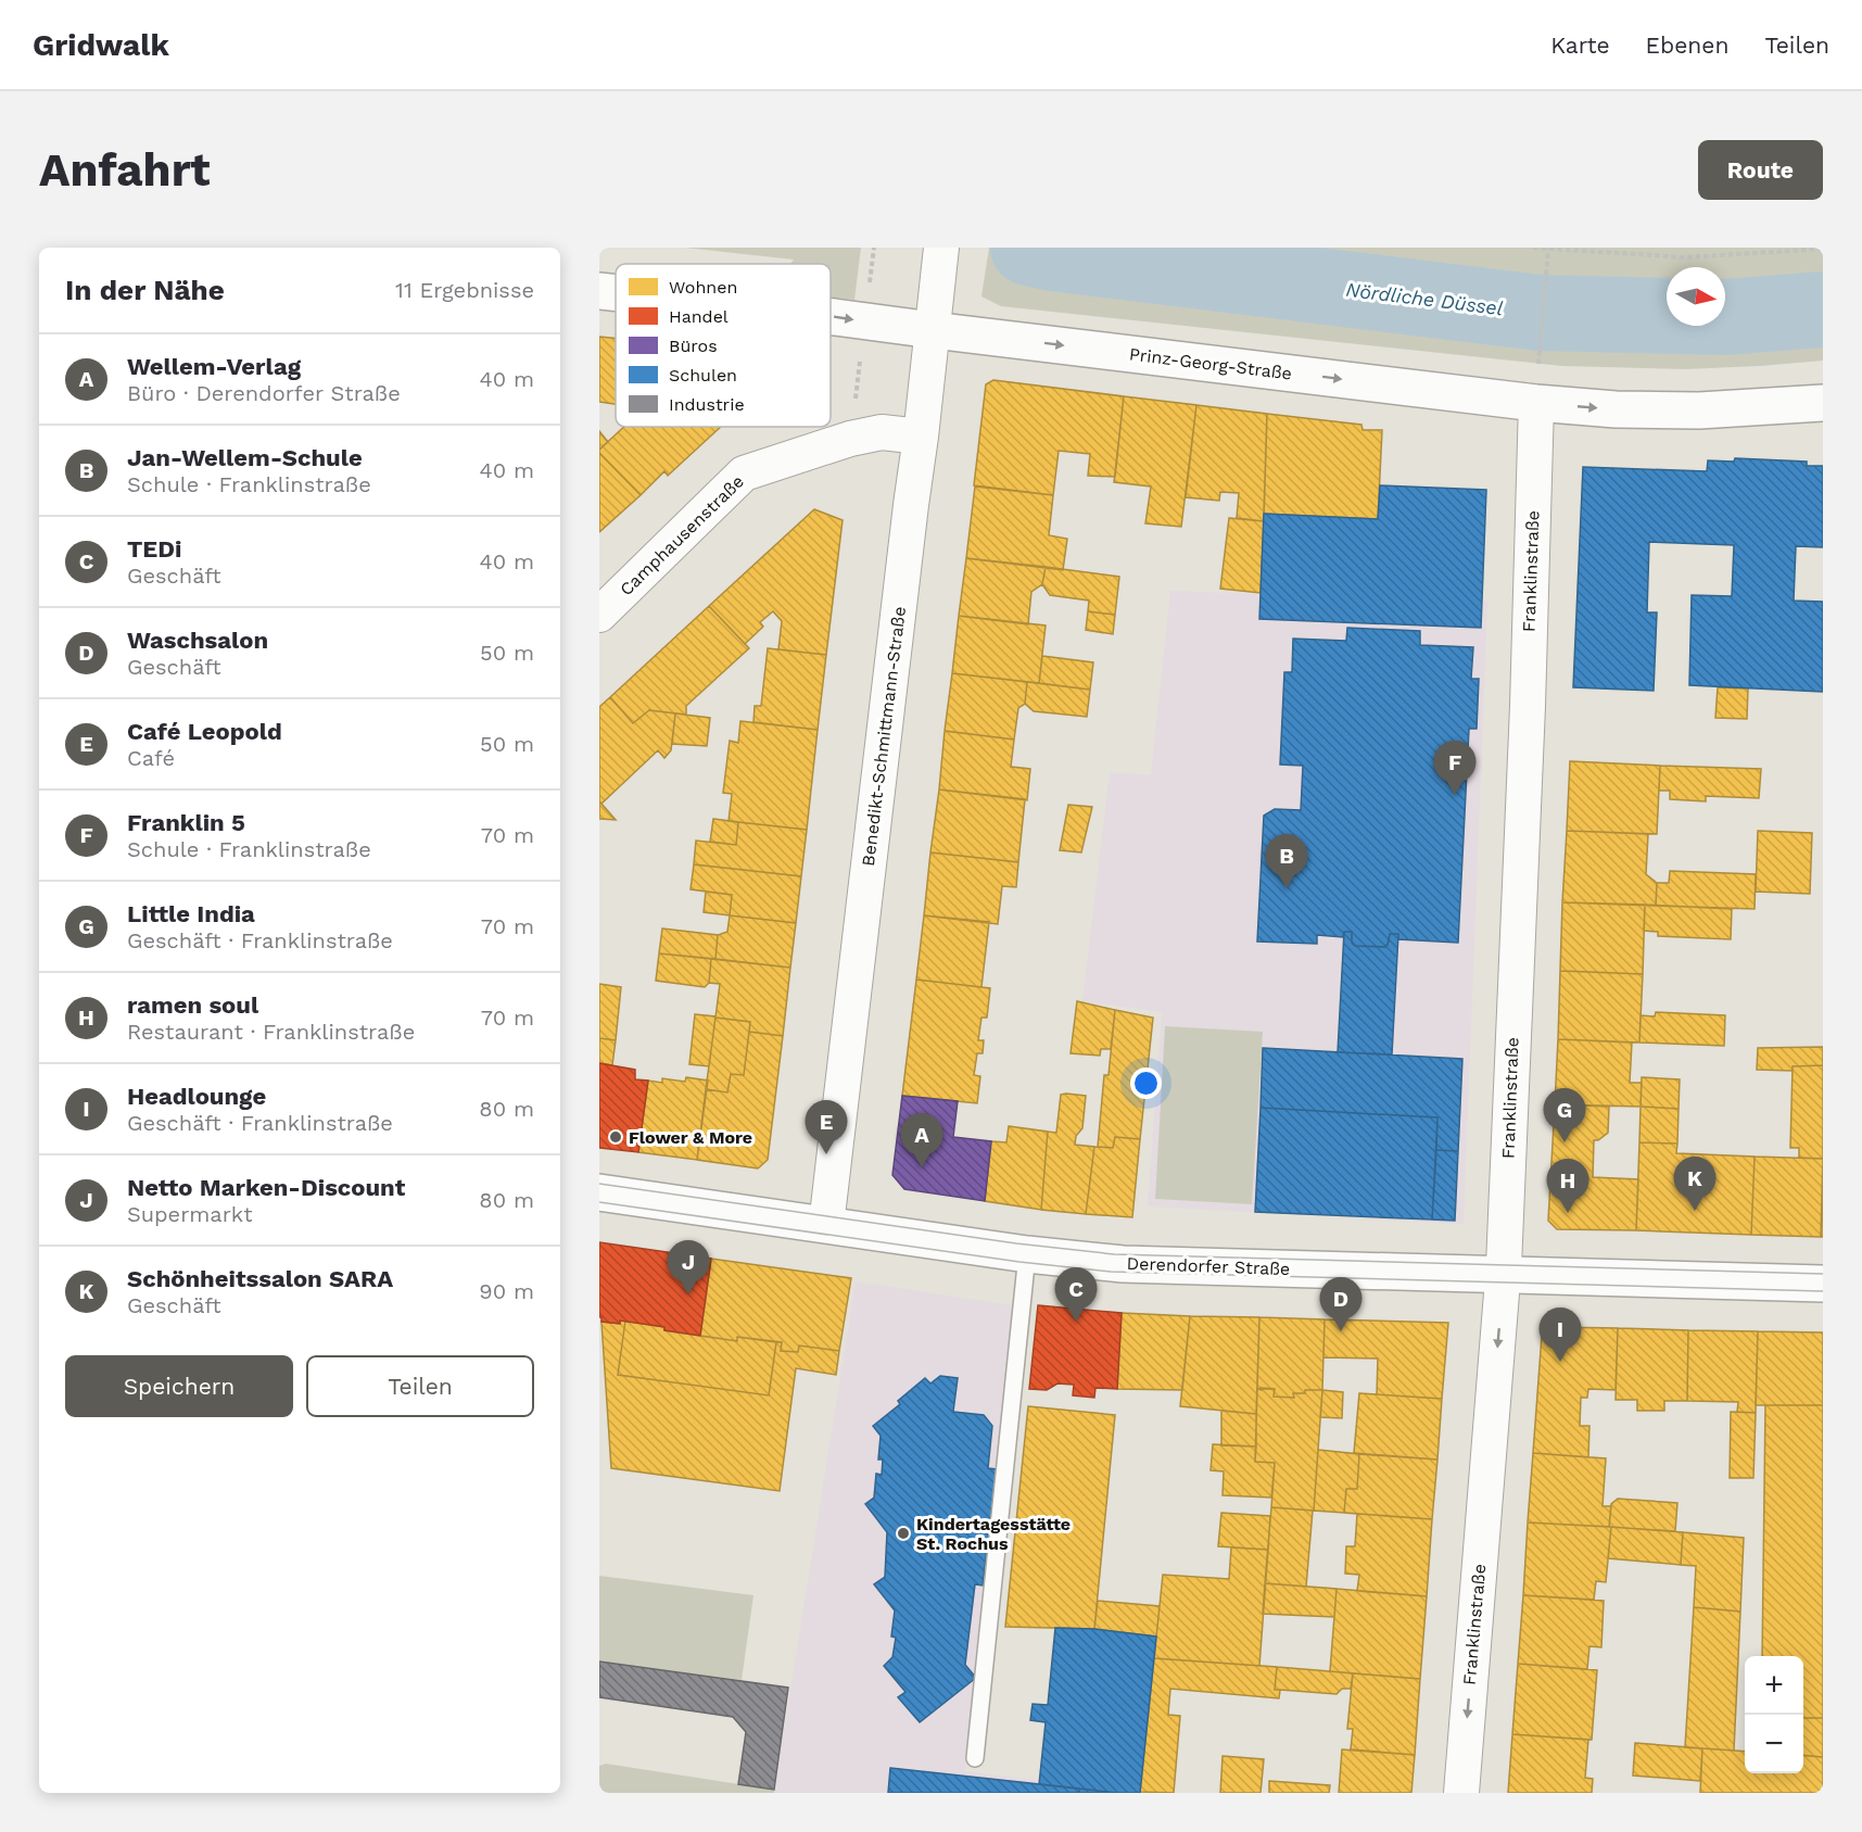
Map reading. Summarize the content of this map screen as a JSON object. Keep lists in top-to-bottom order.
{
  "streets": {
    "main road": ["Prinz-Georg-Straße", "Derendorfer Straße"],
    "street": ["Camphausenstraße", "Franklinstraße", "Benedikt-Schmittmann-Straße"]
  },
  "crossings": [
    ["Prinz-Georg-Straße", "Franklinstraße"],
    ["Prinz-Georg-Straße", "Benedikt-Schmittmann-Straße"],
    ["Camphausenstraße", "Benedikt-Schmittmann-Straße"],
    ["Franklinstraße", "Derendorfer Straße"],
    ["Benedikt-Schmittmann-Straße", "Derendorfer Straße"]
  ],
  "one_way": ["Prinz-Georg-Straße", "Franklinstraße"],
  "water": ["Nördliche Düssel"],
  "places": ["Flower & More", "Kindertagesstätte St. Rochus"],
  "legend": [
    "Wohnen",
    "Handel",
    "Büros",
    "Schulen",
    "Industrie"
  ],
  "north": "right",
  "page": {
    "header": "Gridwalk",
    "nav": ["Karte", "Ebenen", "Teilen"],
    "buttons": [
      "Route",
      ["Speichern", "Teilen"]
    ],
    "title": "Anfahrt",
    "heading": ["In der Nähe", "11 Ergebnisse"],
    "list": [
      {
        "mark": "A",
        "name": "Wellem-Verlag",
        "note": "Büro · Derendorfer Straße",
        "value": "40 m"
      },
      {
        "mark": "B",
        "name": "Jan-Wellem-Schule",
        "note": "Schule · Franklinstraße",
        "value": "40 m"
      },
      {
        "mark": "C",
        "name": "TEDi",
        "note": "Geschäft",
        "value": "40 m"
      },
      {
        "mark": "D",
        "name": "Waschsalon",
        "note": "Geschäft",
        "value": "50 m"
      },
      {
        "mark": "E",
        "name": "Café Leopold",
        "note": "Café",
        "value": "50 m"
      },
      {
        "mark": "F",
        "name": "Franklin 5",
        "note": "Schule · Franklinstraße",
        "value": "70 m"
      },
      {
        "mark": "G",
        "name": "Little India",
        "note": "Geschäft · Franklinstraße",
        "value": "70 m"
      },
      {
        "mark": "H",
        "name": "ramen soul",
        "note": "Restaurant · Franklinstraße",
        "value": "70 m"
      },
      {
        "mark": "I",
        "name": "Headlounge",
        "note": "Geschäft · Franklinstraße",
        "value": "80 m"
      },
      {
        "mark": "J",
        "name": "Netto Marken-Discount",
        "note": "Supermarkt",
        "value": "80 m"
      },
      {
        "mark": "K",
        "name": "Schönheitssalon SARA",
        "note": "Geschäft",
        "value": "90 m"
      }
    ],
    "pins": [
      "F",
      "B",
      "G",
      "E",
      "A",
      "K",
      "H",
      "J",
      "C",
      "D",
      "I"
    ],
    "map_buttons": ["+", "−"]
  }
}
